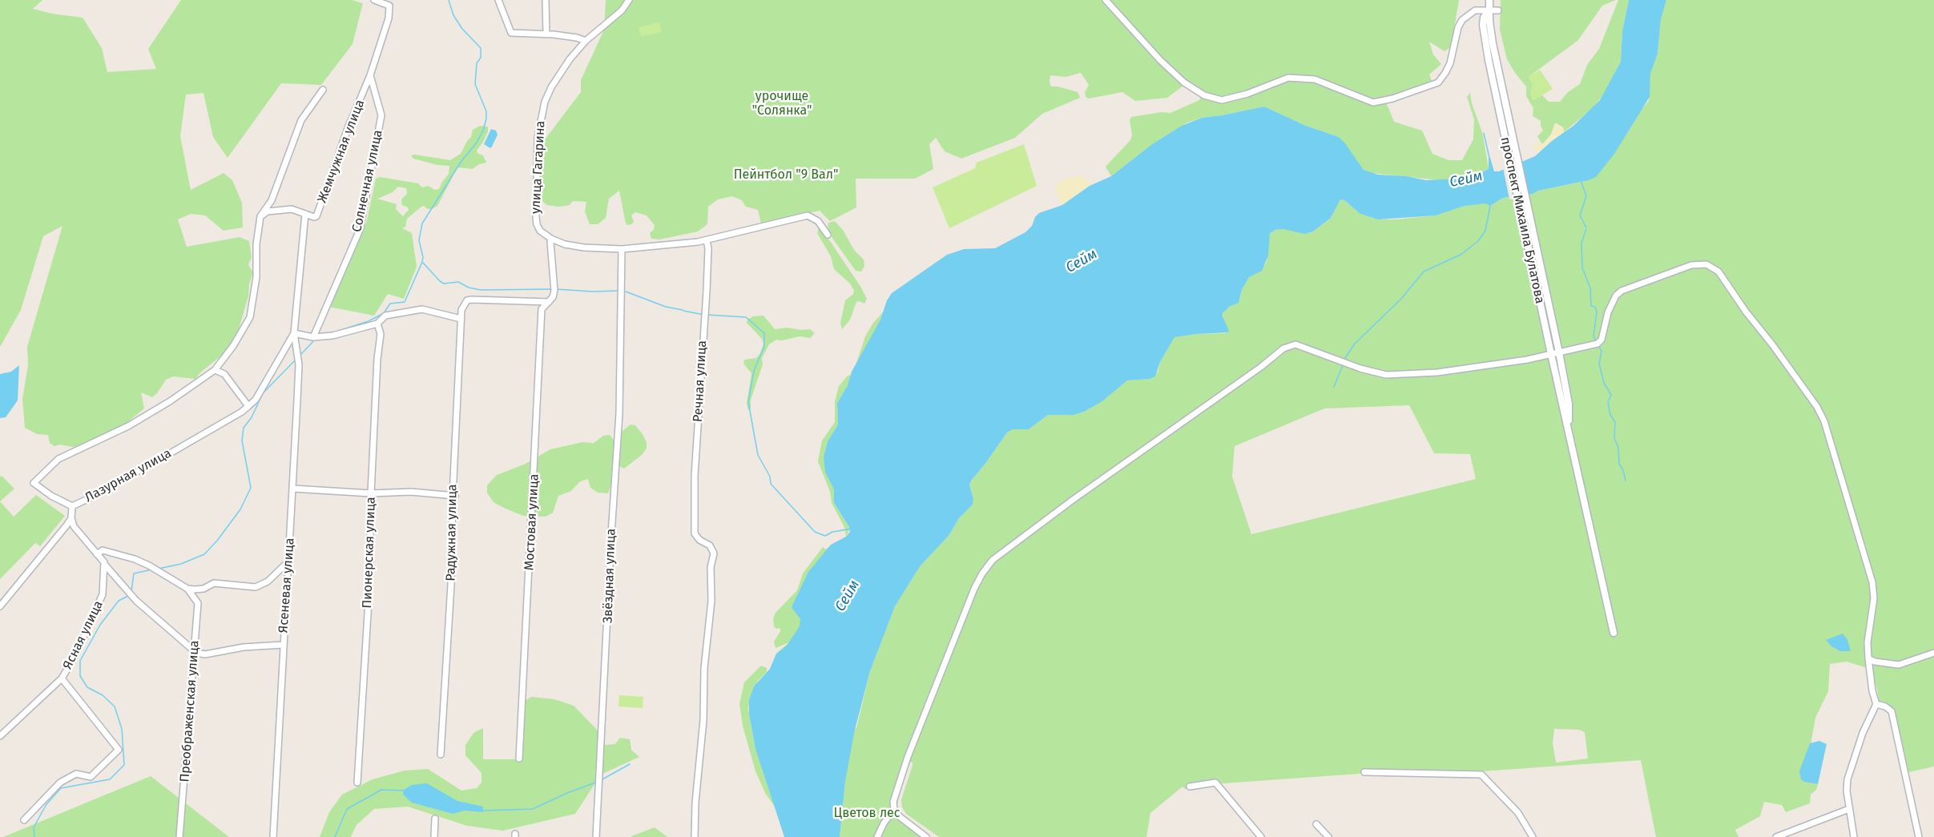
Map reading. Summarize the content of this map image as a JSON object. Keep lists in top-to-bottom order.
{
  "streets": {
    "street": [
      "Жемчужная улица",
      "улица Гагарина",
      "Солнечная улица",
      "проспект Михаила Булатова",
      "Речная улица",
      "Лазурная улица",
      "Мостовая улица",
      "Радужная улица",
      "Пионерская улица",
      "Звёздная улица",
      "Ясеневая улица",
      "Ясная улица",
      "Преображенская улица"
    ]
  },
  "crossings": [
    ["Жемчужная улица", "Солнечная улица"],
    ["Жемчужная улица", "Лазурная улица"],
    ["Жемчужная улица", "Ясеневая улица"],
    ["улица Гагарина", "Мостовая улица"],
    ["Лазурная улица", "Ясеневая улица"],
    ["Мостовая улица", "Радужная улица"]
  ],
  "water": ["Сейм"],
  "parks": ["урочище \"Солянка\"", "Пейнтбол \"9 Вал\"", "Цветов лес"]
}
